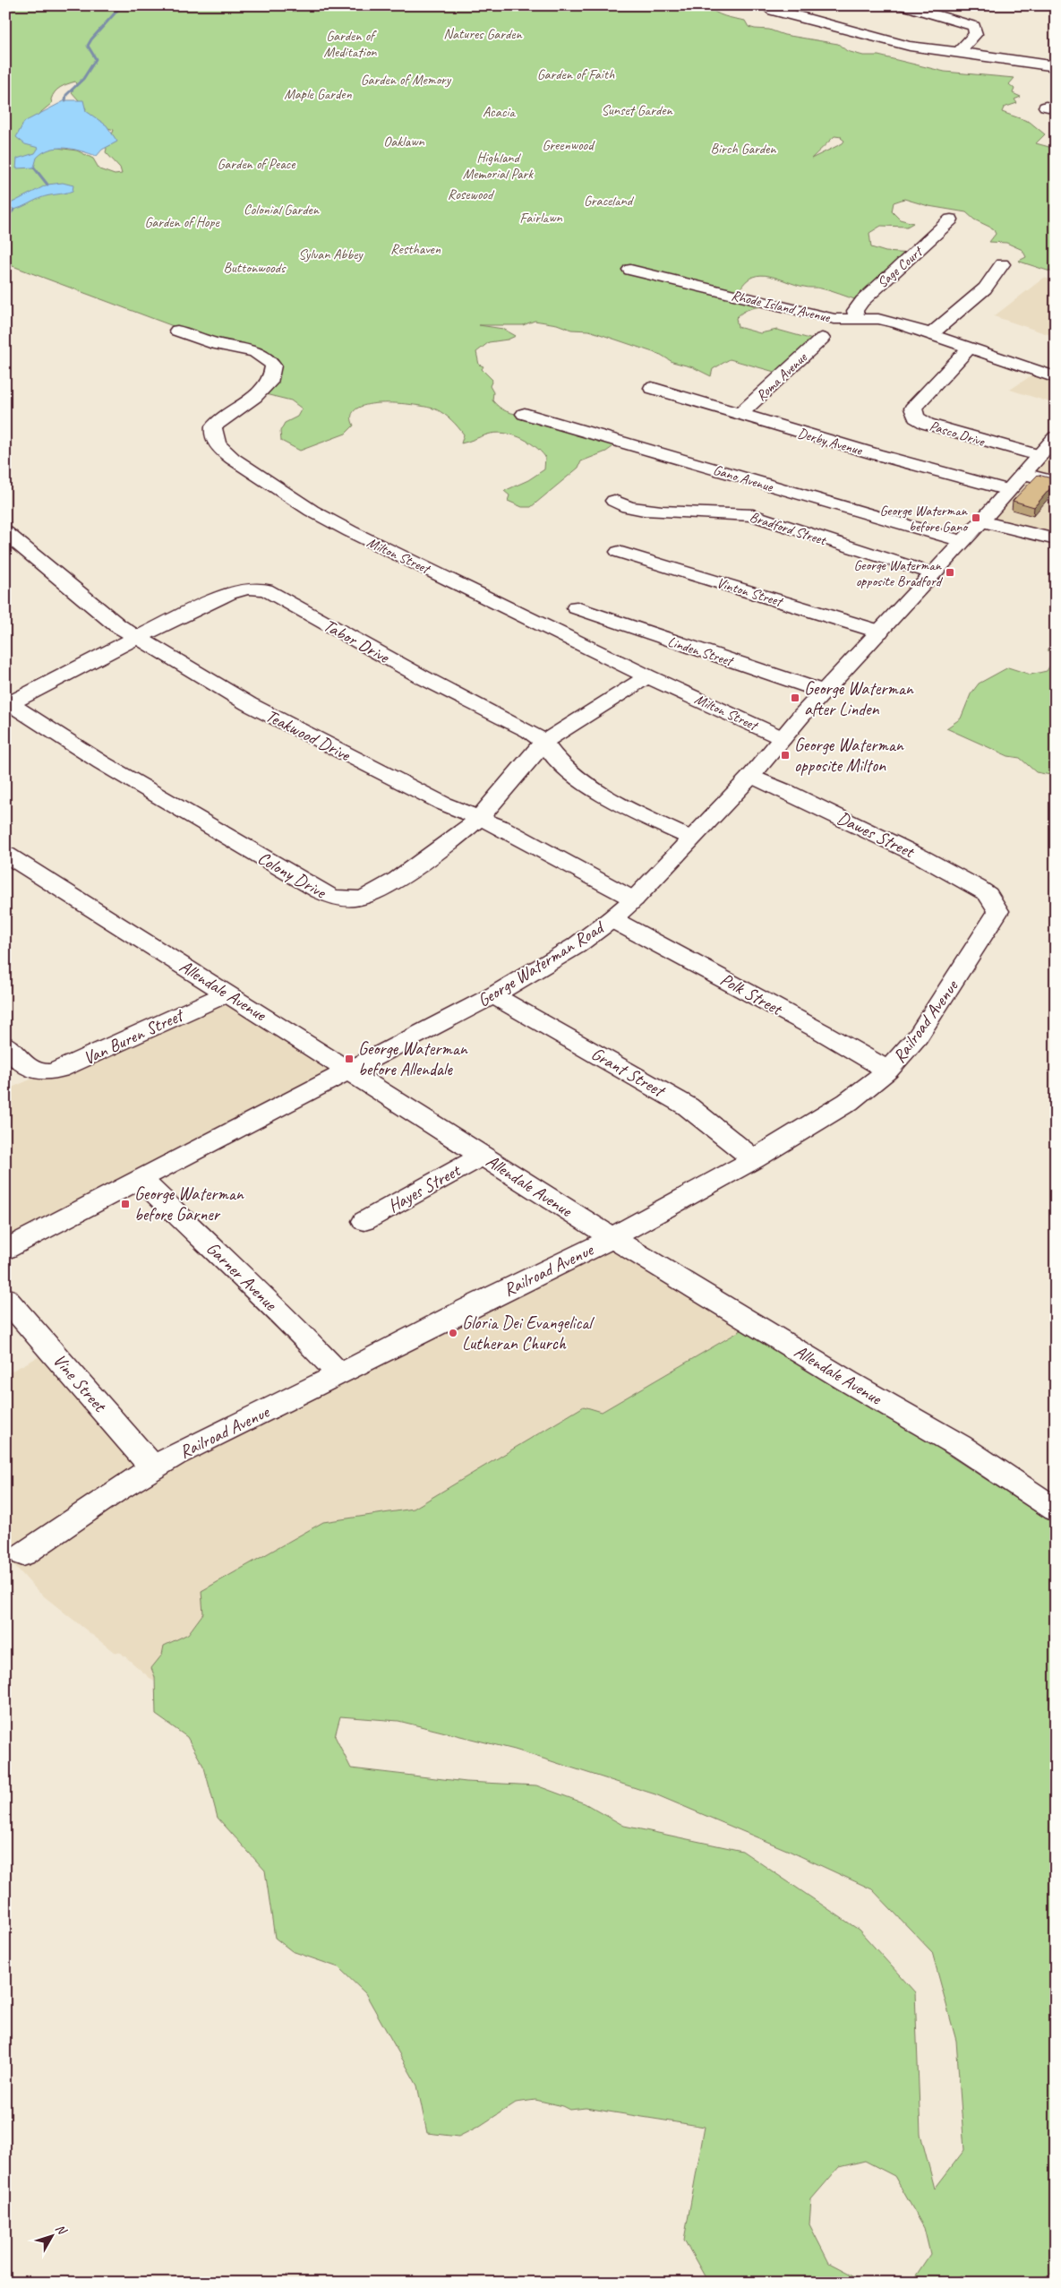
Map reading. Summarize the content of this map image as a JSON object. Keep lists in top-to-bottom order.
{
  "streets": {
    "street": [
      "Sage Court",
      "Rhode Island Avenue",
      "Roma Avenue",
      "Pasco Drive",
      "Derby Avenue",
      "Gano Avenue",
      "Bradford Street",
      "Milton Street",
      "Vinton Street",
      "Tabor Drive",
      "Linden Street",
      "Teakwood Drive",
      "Dawes Street",
      "Colony Drive",
      "George Waterman Road",
      "Allendale Avenue",
      "Polk Street",
      "Railroad Avenue",
      "Van Buren Street",
      "Grant Street",
      "Hayes Street",
      "Garner Avenue",
      "Vine Street"
    ]
  },
  "crossings": [
    ["Sage Court", "Rhode Island Avenue"],
    ["Rhode Island Avenue", "Pasco Drive"],
    ["Roma Avenue", "Derby Avenue"],
    ["Pasco Drive", "George Waterman Road"],
    ["Derby Avenue", "George Waterman Road"],
    ["Gano Avenue", "George Waterman Road"],
    ["Bradford Street", "George Waterman Road"],
    ["Milton Street", "Colony Drive"],
    ["Milton Street", "George Waterman Road"],
    ["Vinton Street", "George Waterman Road"],
    ["Tabor Drive", "Teakwood Drive"],
    ["Tabor Drive", "Colony Drive"],
    ["Tabor Drive", "George Waterman Road"],
    ["Linden Street", "George Waterman Road"],
    ["Teakwood Drive", "Colony Drive"],
    ["Teakwood Drive", "George Waterman Road"],
    ["Dawes Street", "George Waterman Road"],
    ["Dawes Street", "Railroad Avenue"],
    ["George Waterman Road", "Allendale Avenue"],
    ["George Waterman Road", "Polk Street"],
    ["George Waterman Road", "Grant Street"],
    ["George Waterman Road", "Garner Avenue"],
    ["Allendale Avenue", "Railroad Avenue"],
    ["Allendale Avenue", "Van Buren Street"],
    ["Allendale Avenue", "Hayes Street"],
    ["Polk Street", "Railroad Avenue"],
    ["Railroad Avenue", "Grant Street"],
    ["Railroad Avenue", "Garner Avenue"],
    ["Railroad Avenue", "Vine Street"]
  ],
  "parks": [
    "Natures Garden",
    "Garden of Meditation",
    "Garden of Faith",
    "Garden of Memory",
    "Maple Garden",
    "Sunset Garden",
    "Acacia",
    "Oaklawn",
    "Greenwood",
    "Birch Garden",
    "Highland Memorial Park",
    "Garden of Peace",
    "Rosewood",
    "Graceland",
    "Colonial Garden",
    "Fairlawn",
    "Garden of Hope",
    "Resthaven",
    "Sylvan Abbey",
    "Buttonwoods"
  ],
  "places": {
    "transit": [
      "George Waterman before Gano",
      "George Waterman opposite Bradford",
      "George Waterman after Linden",
      "George Waterman opposite Milton",
      "George Waterman before Allendale",
      "George Waterman before Garner"
    ],
    "other": ["Gloria Dei Evangelical Lutheran Church"]
  },
  "north": "top right"
}
